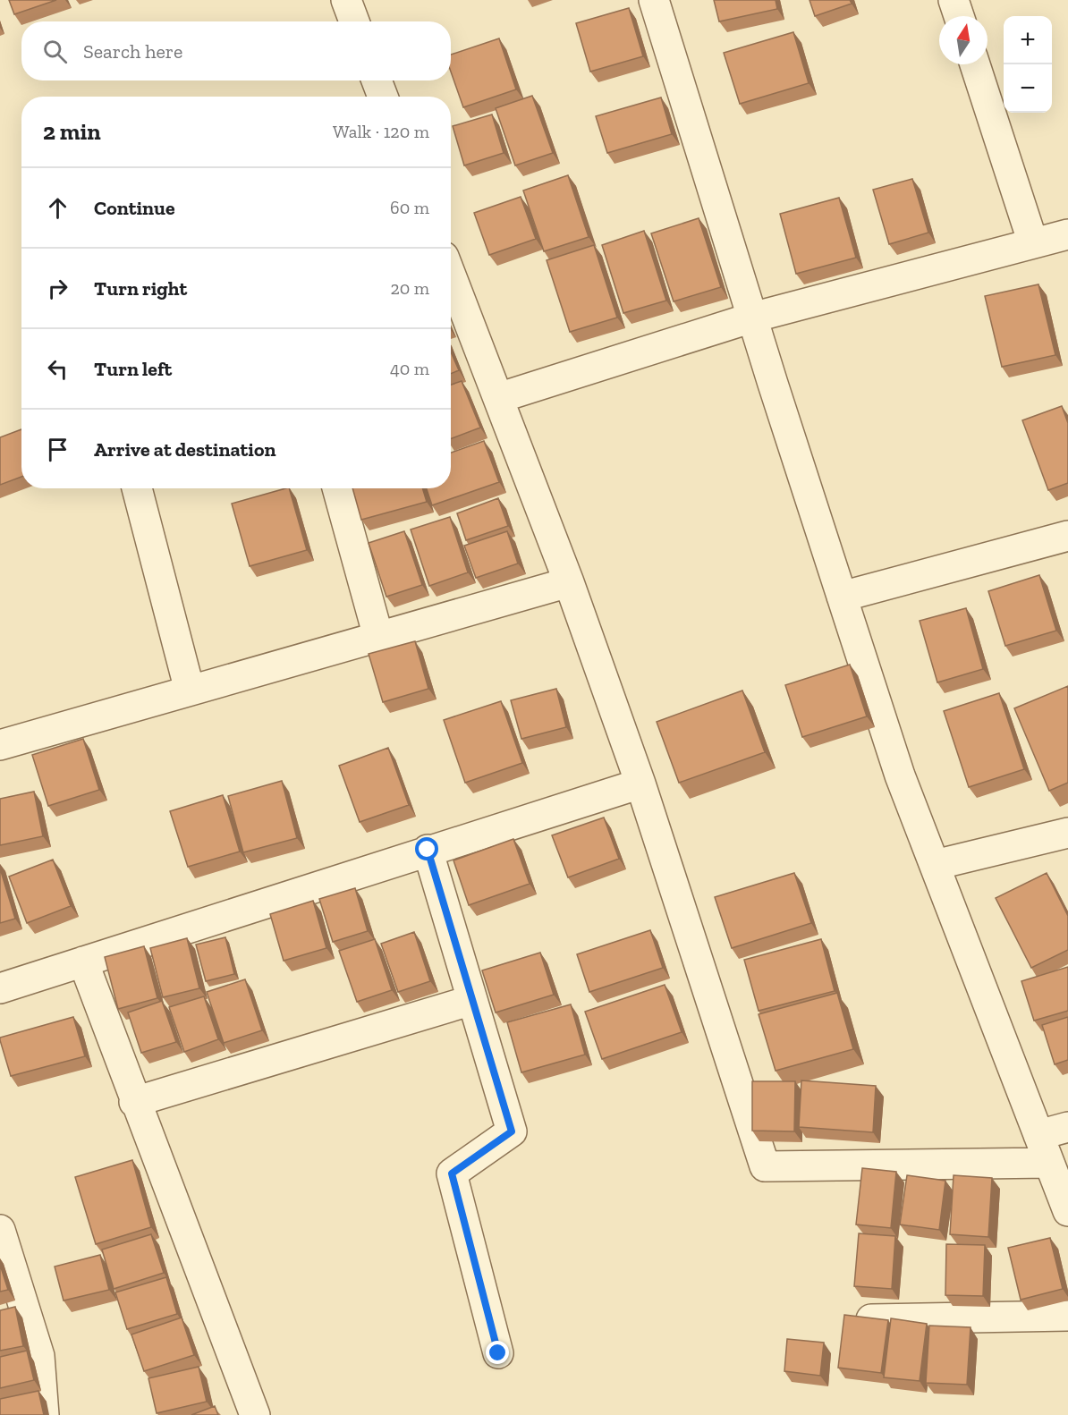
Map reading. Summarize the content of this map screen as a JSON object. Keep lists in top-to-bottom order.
{
  "north": "top",
  "page": {
    "map_buttons": ["+", "−"],
    "search": "Search here",
    "heading": ["2 min", "Walk · 120 m"],
    "list": [
      ["Continue", "60 m"],
      ["Turn right", "20 m"],
      ["Turn left", "40 m"],
      "Arrive at destination"
    ]
  }
}
